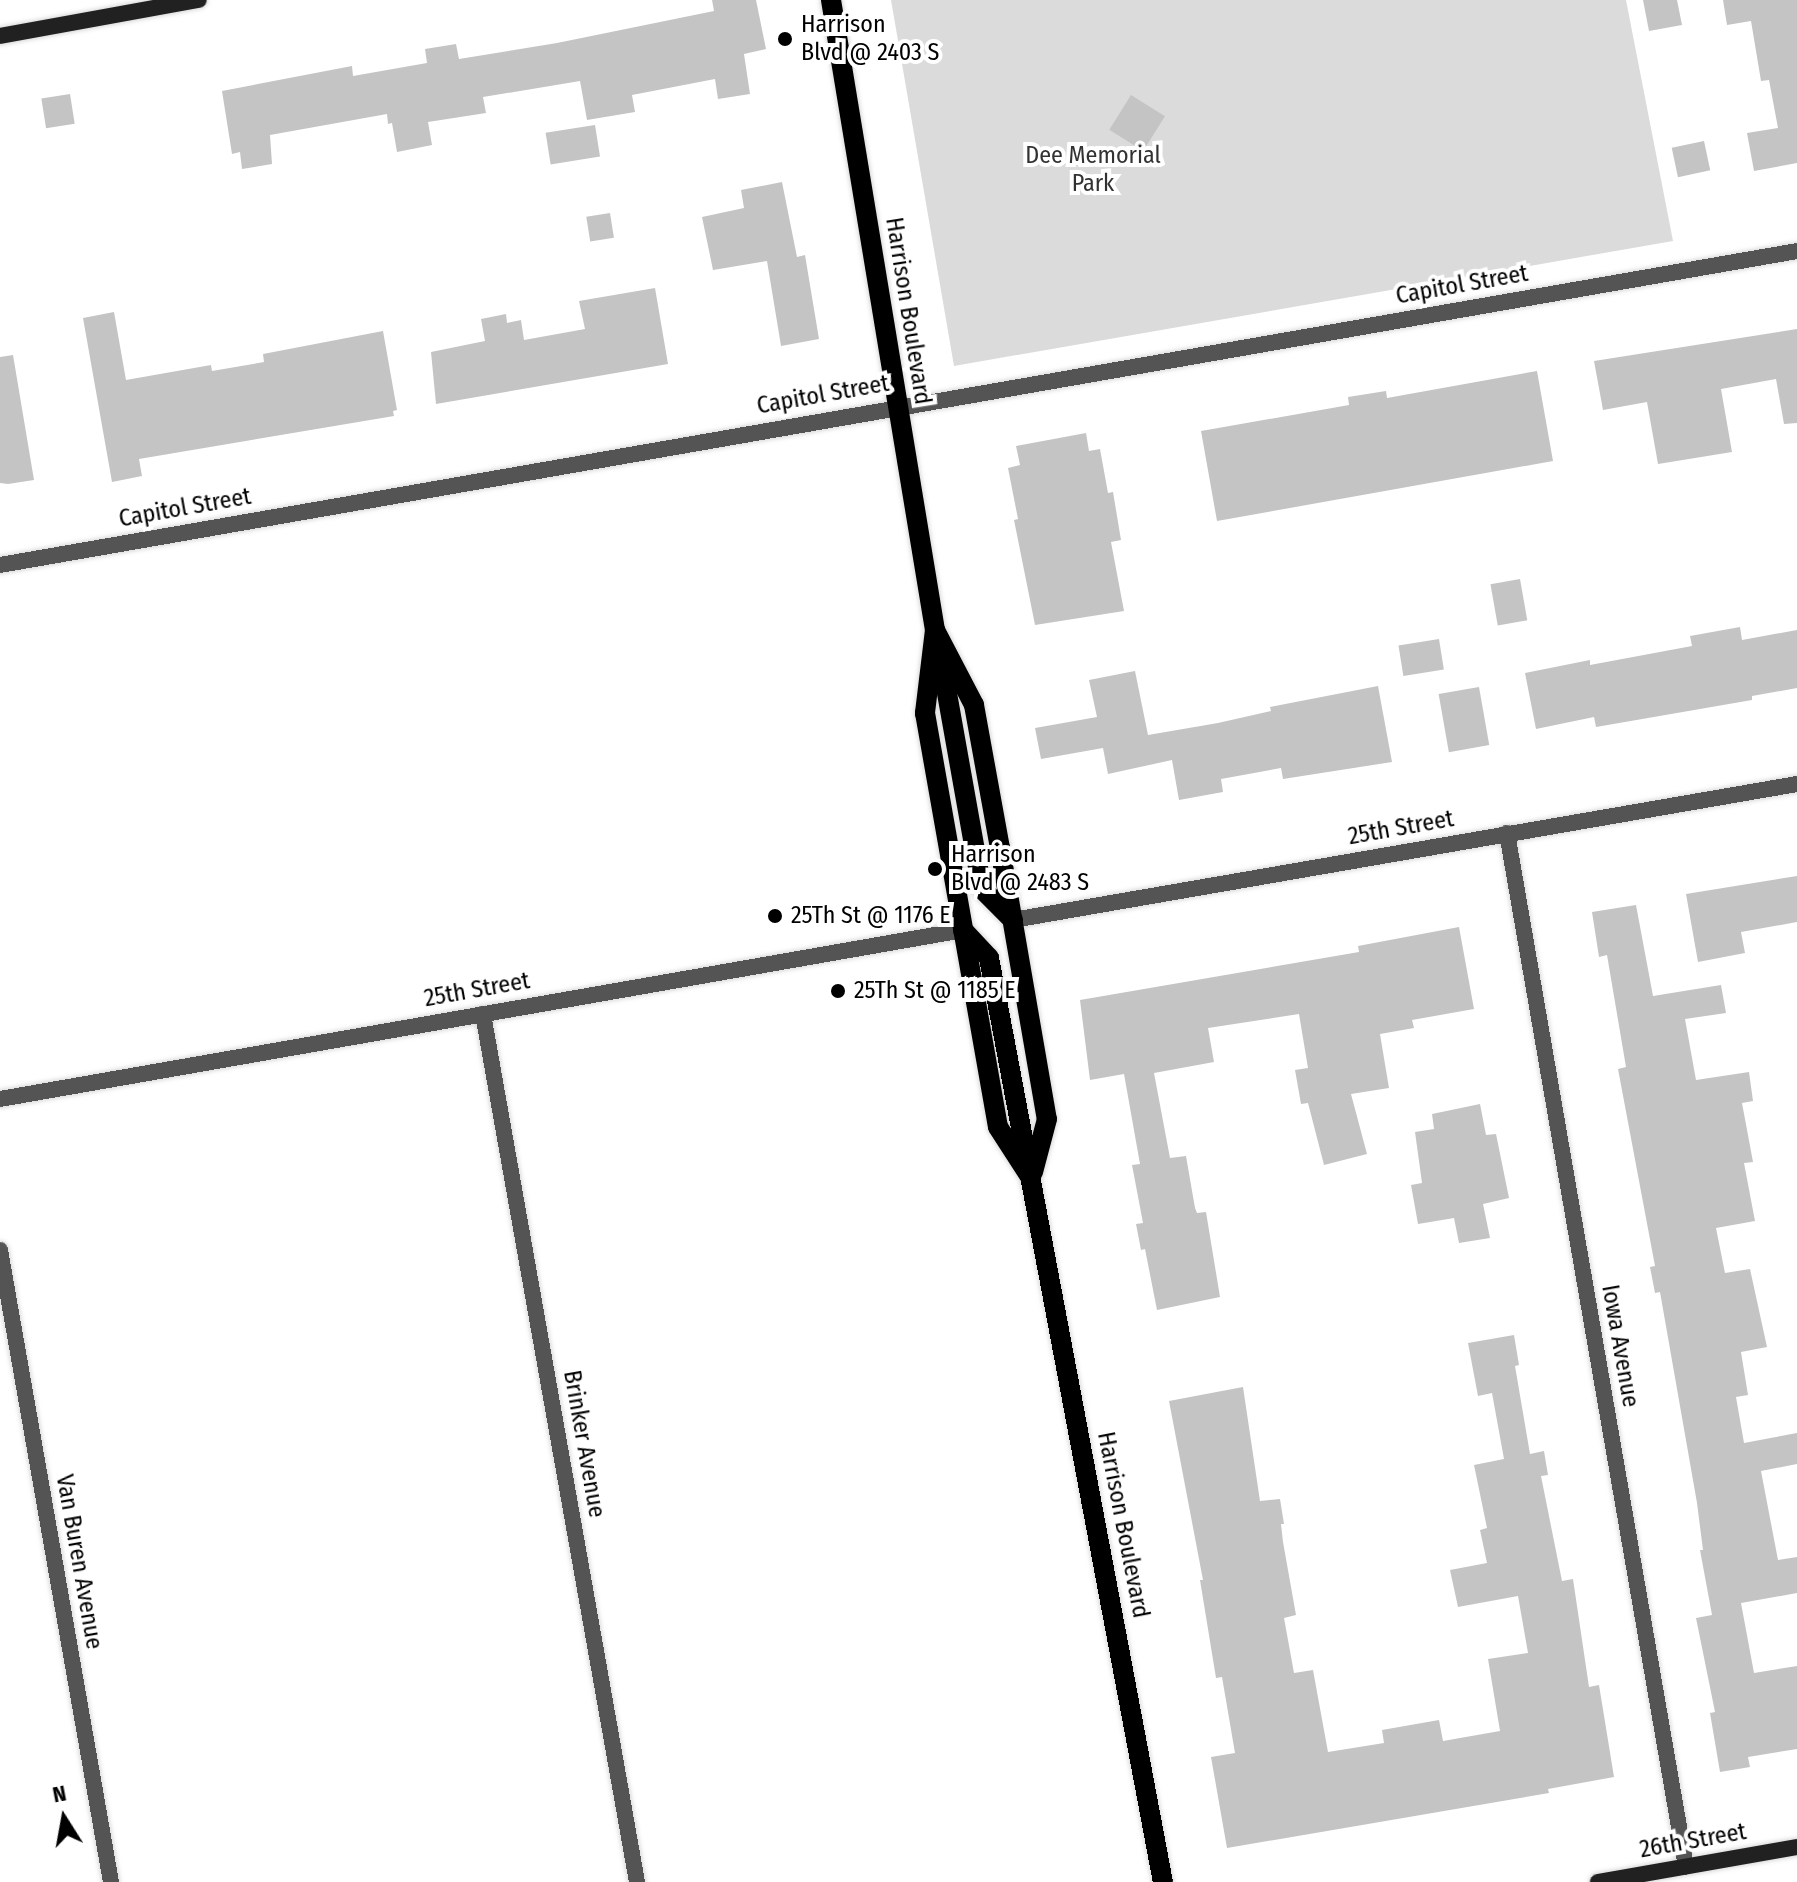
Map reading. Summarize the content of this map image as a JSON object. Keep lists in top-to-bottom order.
{
  "streets": {
    "main road": ["Harrison Boulevard"],
    "street": [
      "Capitol Street",
      "25th Street",
      "Iowa Avenue",
      "Brinker Avenue",
      "Van Buren Avenue",
      "26th Street"
    ]
  },
  "crossings": [
    ["Capitol Street", "Harrison Boulevard"],
    ["Harrison Boulevard", "25th Street"],
    ["25th Street", "Iowa Avenue"],
    ["25th Street", "Brinker Avenue"],
    ["Iowa Avenue", "26th Street"]
  ],
  "parks": ["Dee Memorial Park"],
  "places": [
    "Harrison Blvd @ 2403 S",
    "Harrison Blvd @ 2483 S",
    "25Th St @ 1176 E",
    "25Th St @ 1185 E"
  ],
  "north": "top"
}
